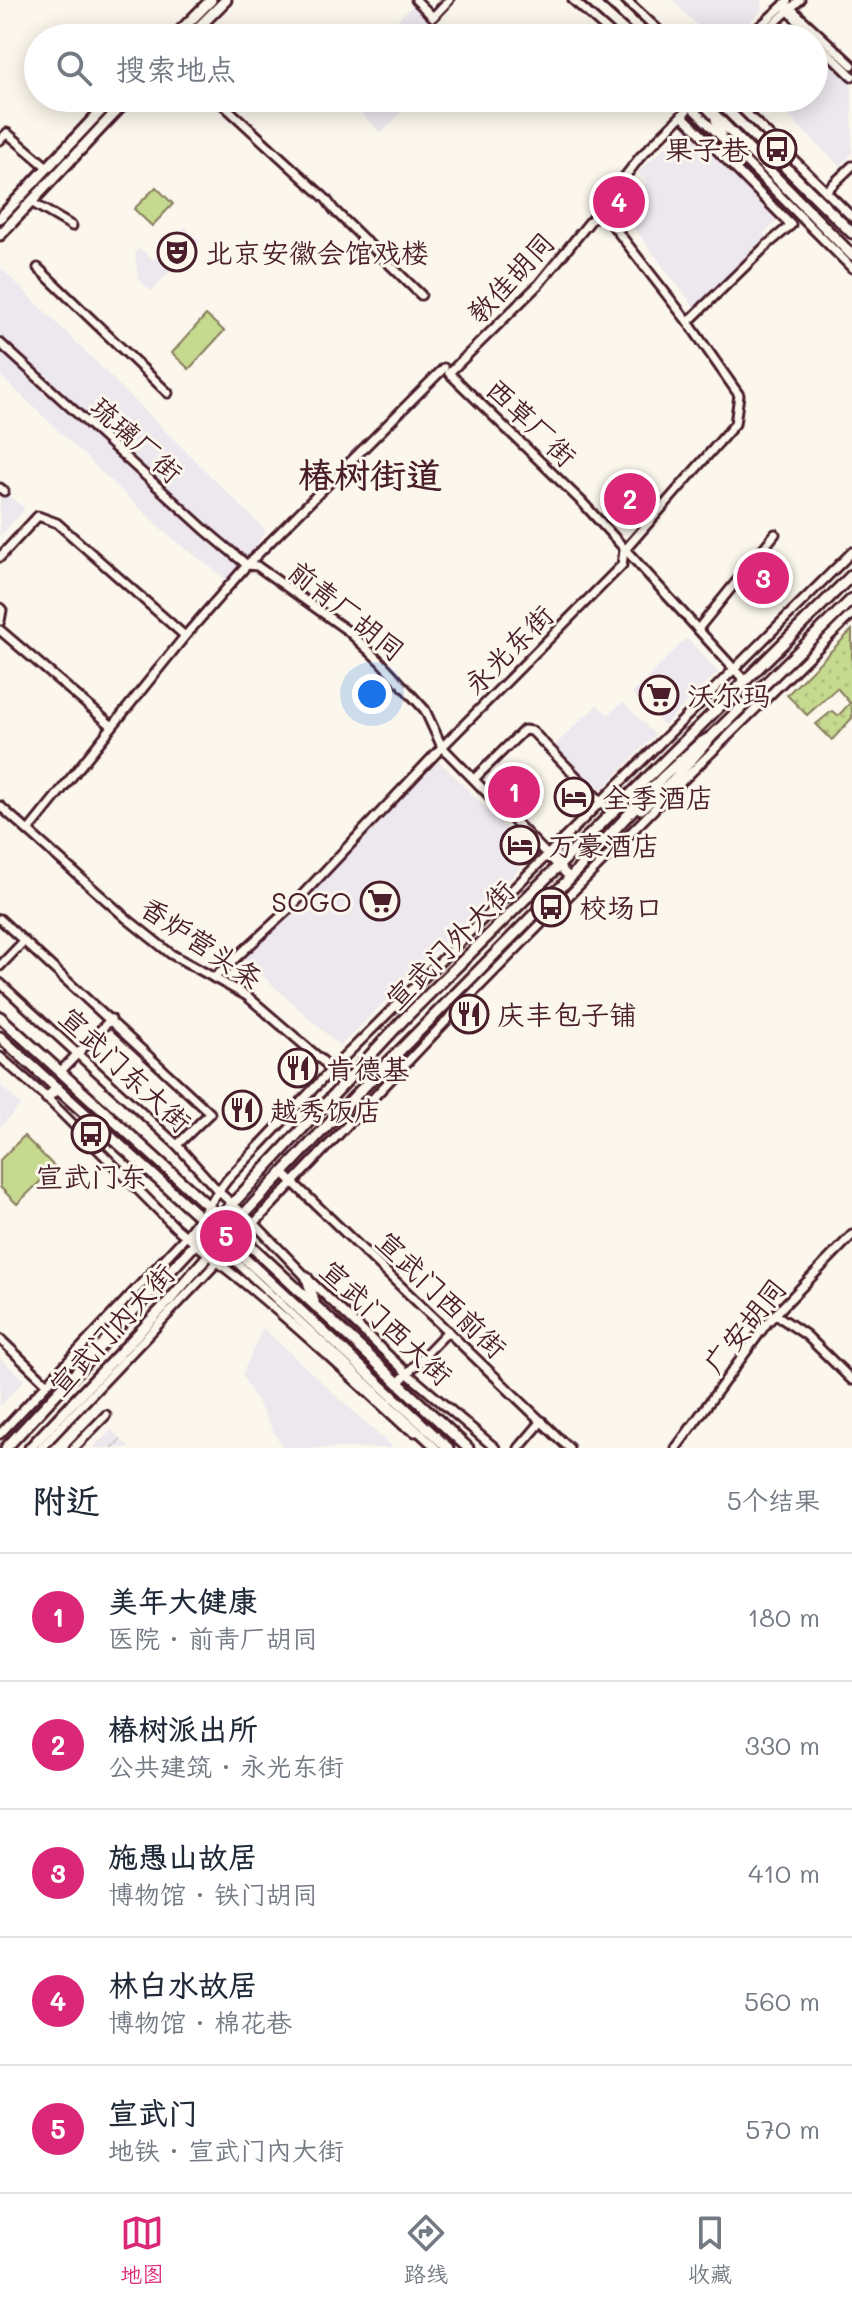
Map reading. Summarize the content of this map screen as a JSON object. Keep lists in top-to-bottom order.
{
  "streets": {
    "main road": [
      "宣武门外大街",
      "宣武门东大街",
      "宣武门西大街",
      "宣武门内大街"
    ],
    "street": [
      "教佳胡同",
      "西草厂街",
      "琉璃厂街",
      "前青厂胡同",
      "永光东街",
      "香炉营头条",
      "宣武门西前街",
      "广安胡同"
    ]
  },
  "crossings": [
    ["教佳胡同", "西草厂街"],
    ["教佳胡同", "琉璃厂街"],
    ["教佳胡同", "前青厂胡同"],
    ["教佳胡同", "永光东街"],
    ["教佳胡同", "香炉营头条"],
    ["西草厂街", "永光东街"],
    ["西草厂街", "宣武门外大街"],
    ["琉璃厂街", "前青厂胡同"],
    ["前青厂胡同", "永光东街"],
    ["前青厂胡同", "宣武门外大街"],
    ["永光东街", "香炉营头条"],
    ["香炉营头条", "宣武门外大街"],
    ["宣武门外大街", "宣武门东大街"],
    ["宣武门外大街", "宣武门西前街"],
    ["宣武门外大街", "宣武门西大街"],
    ["宣武门外大街", "宣武门内大街"],
    ["宣武门东大街", "宣武门西大街"],
    ["宣武门西大街", "宣武门内大街"]
  ],
  "districts": ["椿树街道"],
  "places": {
    "bus stop": ["果子巷", "校场口", "宣武门东"],
    "theatre": ["北京安徽会馆戏楼"],
    "supermarket": ["沃尔玛", "SOGO"],
    "hotel": ["全季酒店", "万豪酒店"],
    "restaurant": ["庆丰包子铺", "肯德基", "越秀饭店"]
  },
  "page": {
    "search": "搜索地点",
    "pins": [
      "4",
      "2",
      "3",
      "1",
      "5"
    ],
    "heading": ["附近", "5个结果"],
    "list": [
      {
        "mark": "1",
        "name": "美年大健康",
        "note": "医院 · 前青厂胡同",
        "value": "180 m"
      },
      {
        "mark": "2",
        "name": "椿树派出所",
        "note": "公共建筑 · 永光东街",
        "value": "330 m"
      },
      {
        "mark": "3",
        "name": "施愚山故居",
        "note": "博物馆 · 铁门胡同",
        "value": "410 m"
      },
      {
        "mark": "4",
        "name": "林白水故居",
        "note": "博物馆 · 棉花巷",
        "value": "560 m"
      },
      {
        "mark": "5",
        "name": "宣武门",
        "note": "地铁 · 宣武门内大街",
        "value": "570 m"
      }
    ],
    "nav": ["地图", "路线", "收藏"]
  }
}
